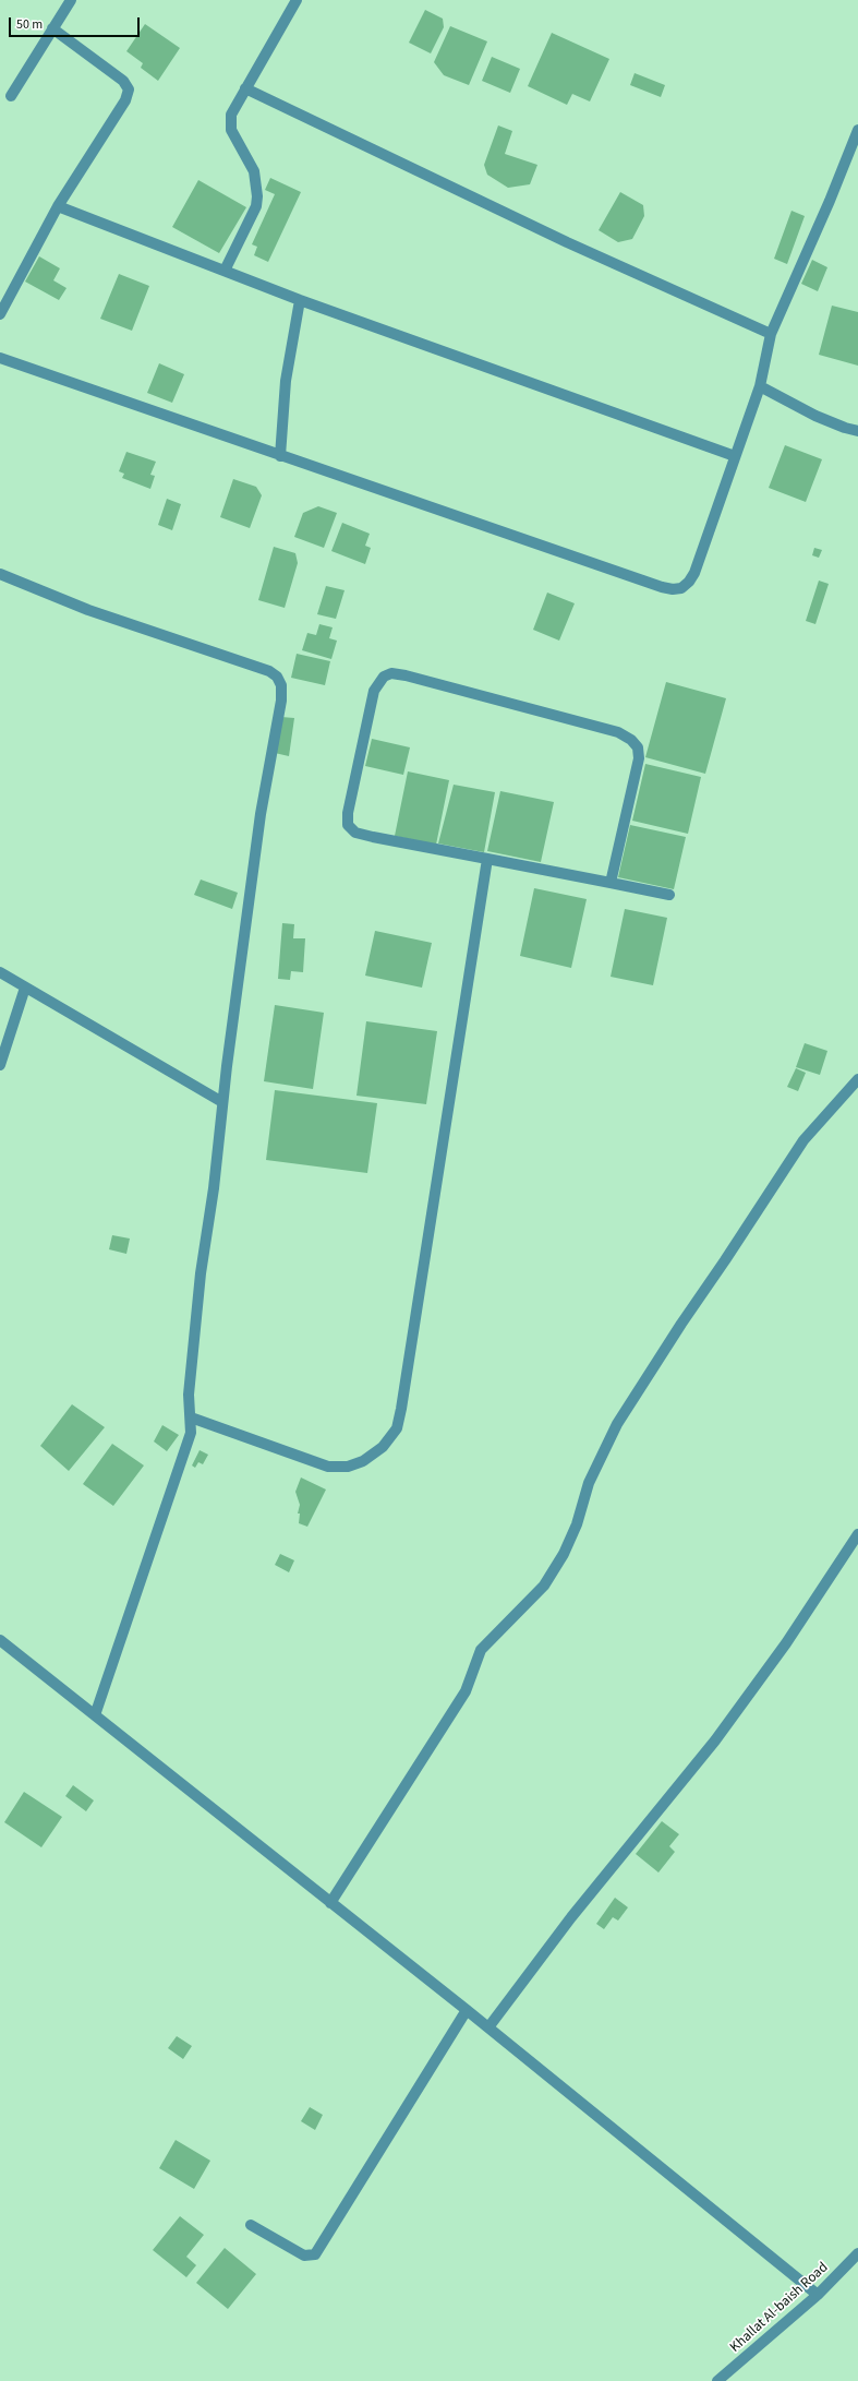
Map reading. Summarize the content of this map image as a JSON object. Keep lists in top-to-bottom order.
{
  "streets": {
    "street": ["Khallat Al-baish Road"]
  },
  "scale_bar": "50 m"
}
